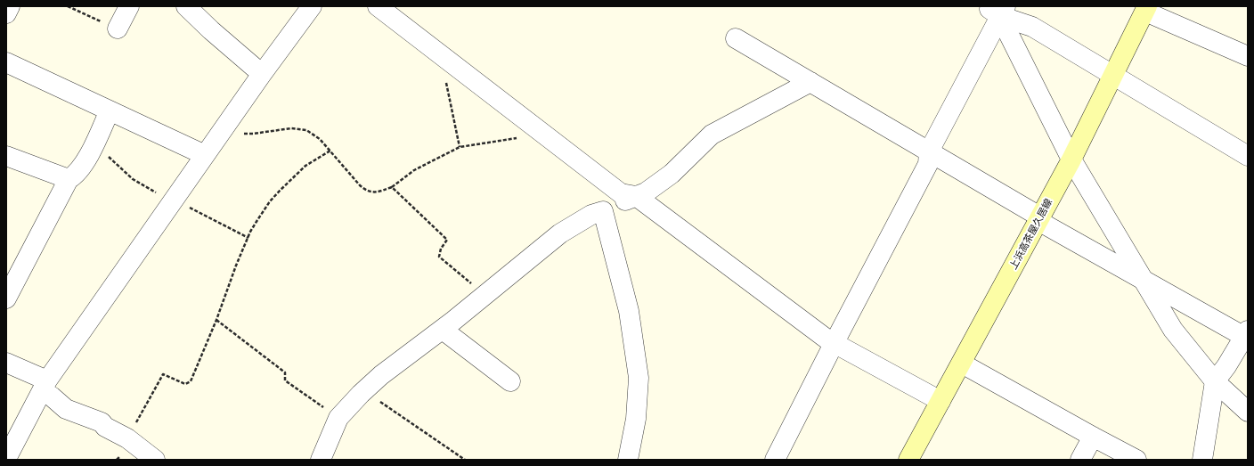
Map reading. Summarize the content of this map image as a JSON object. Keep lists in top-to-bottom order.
{
  "streets": {
    "main road": ["上浜高茶屋久居線"]
  }
}
